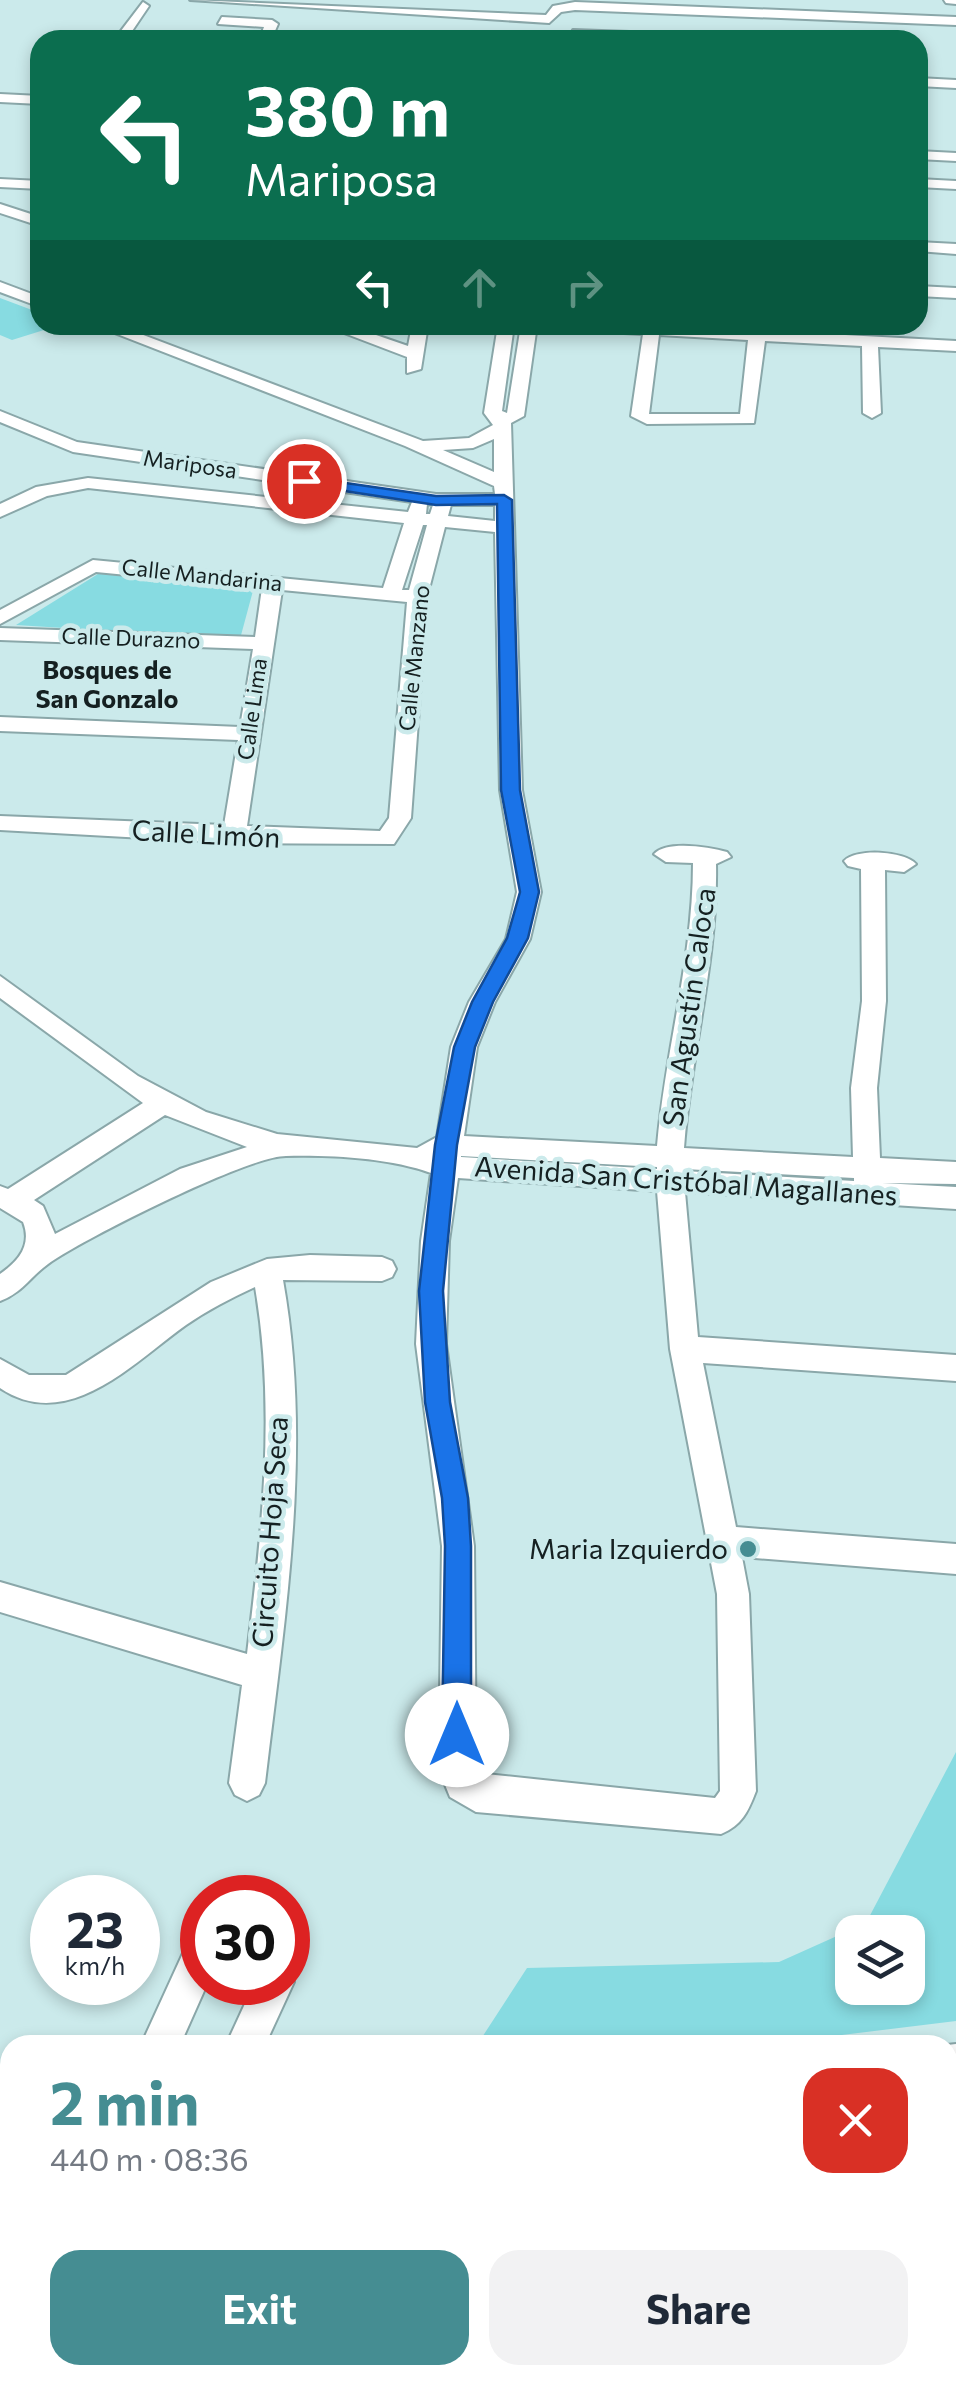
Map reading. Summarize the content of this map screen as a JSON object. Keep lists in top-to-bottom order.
{
  "streets": {
    "street": [
      "Mariposa",
      "Calle Mandarina",
      "Calle Durazno",
      "Calle Manzano",
      "Calle Lima",
      "Calle Limón",
      "San Agustín Caloca",
      "Avenida San Cristóbal Magallanes",
      "Circuito Hoja Seca"
    ]
  },
  "crossings": [
    ["Mariposa", "Calle Manzano"],
    ["Calle Mandarina", "Calle Manzano"],
    ["Calle Mandarina", "Calle Lima"],
    ["Calle Durazno", "Calle Lima"],
    ["Calle Manzano", "Calle Limón"],
    ["Calle Lima", "Calle Limón"],
    ["San Agustín Caloca", "Avenida San Cristóbal Magallanes"]
  ],
  "districts": ["Bosques de San Gonzalo"],
  "places": ["Maria Izquierdo"],
  "page": {
    "turn": ["380 m", "Mariposa"],
    "speed": "23 km/h",
    "limit": "30",
    "heading": ["2 min", "440 m · 08:36"],
    "buttons": ["Exit", "Share"]
  }
}
